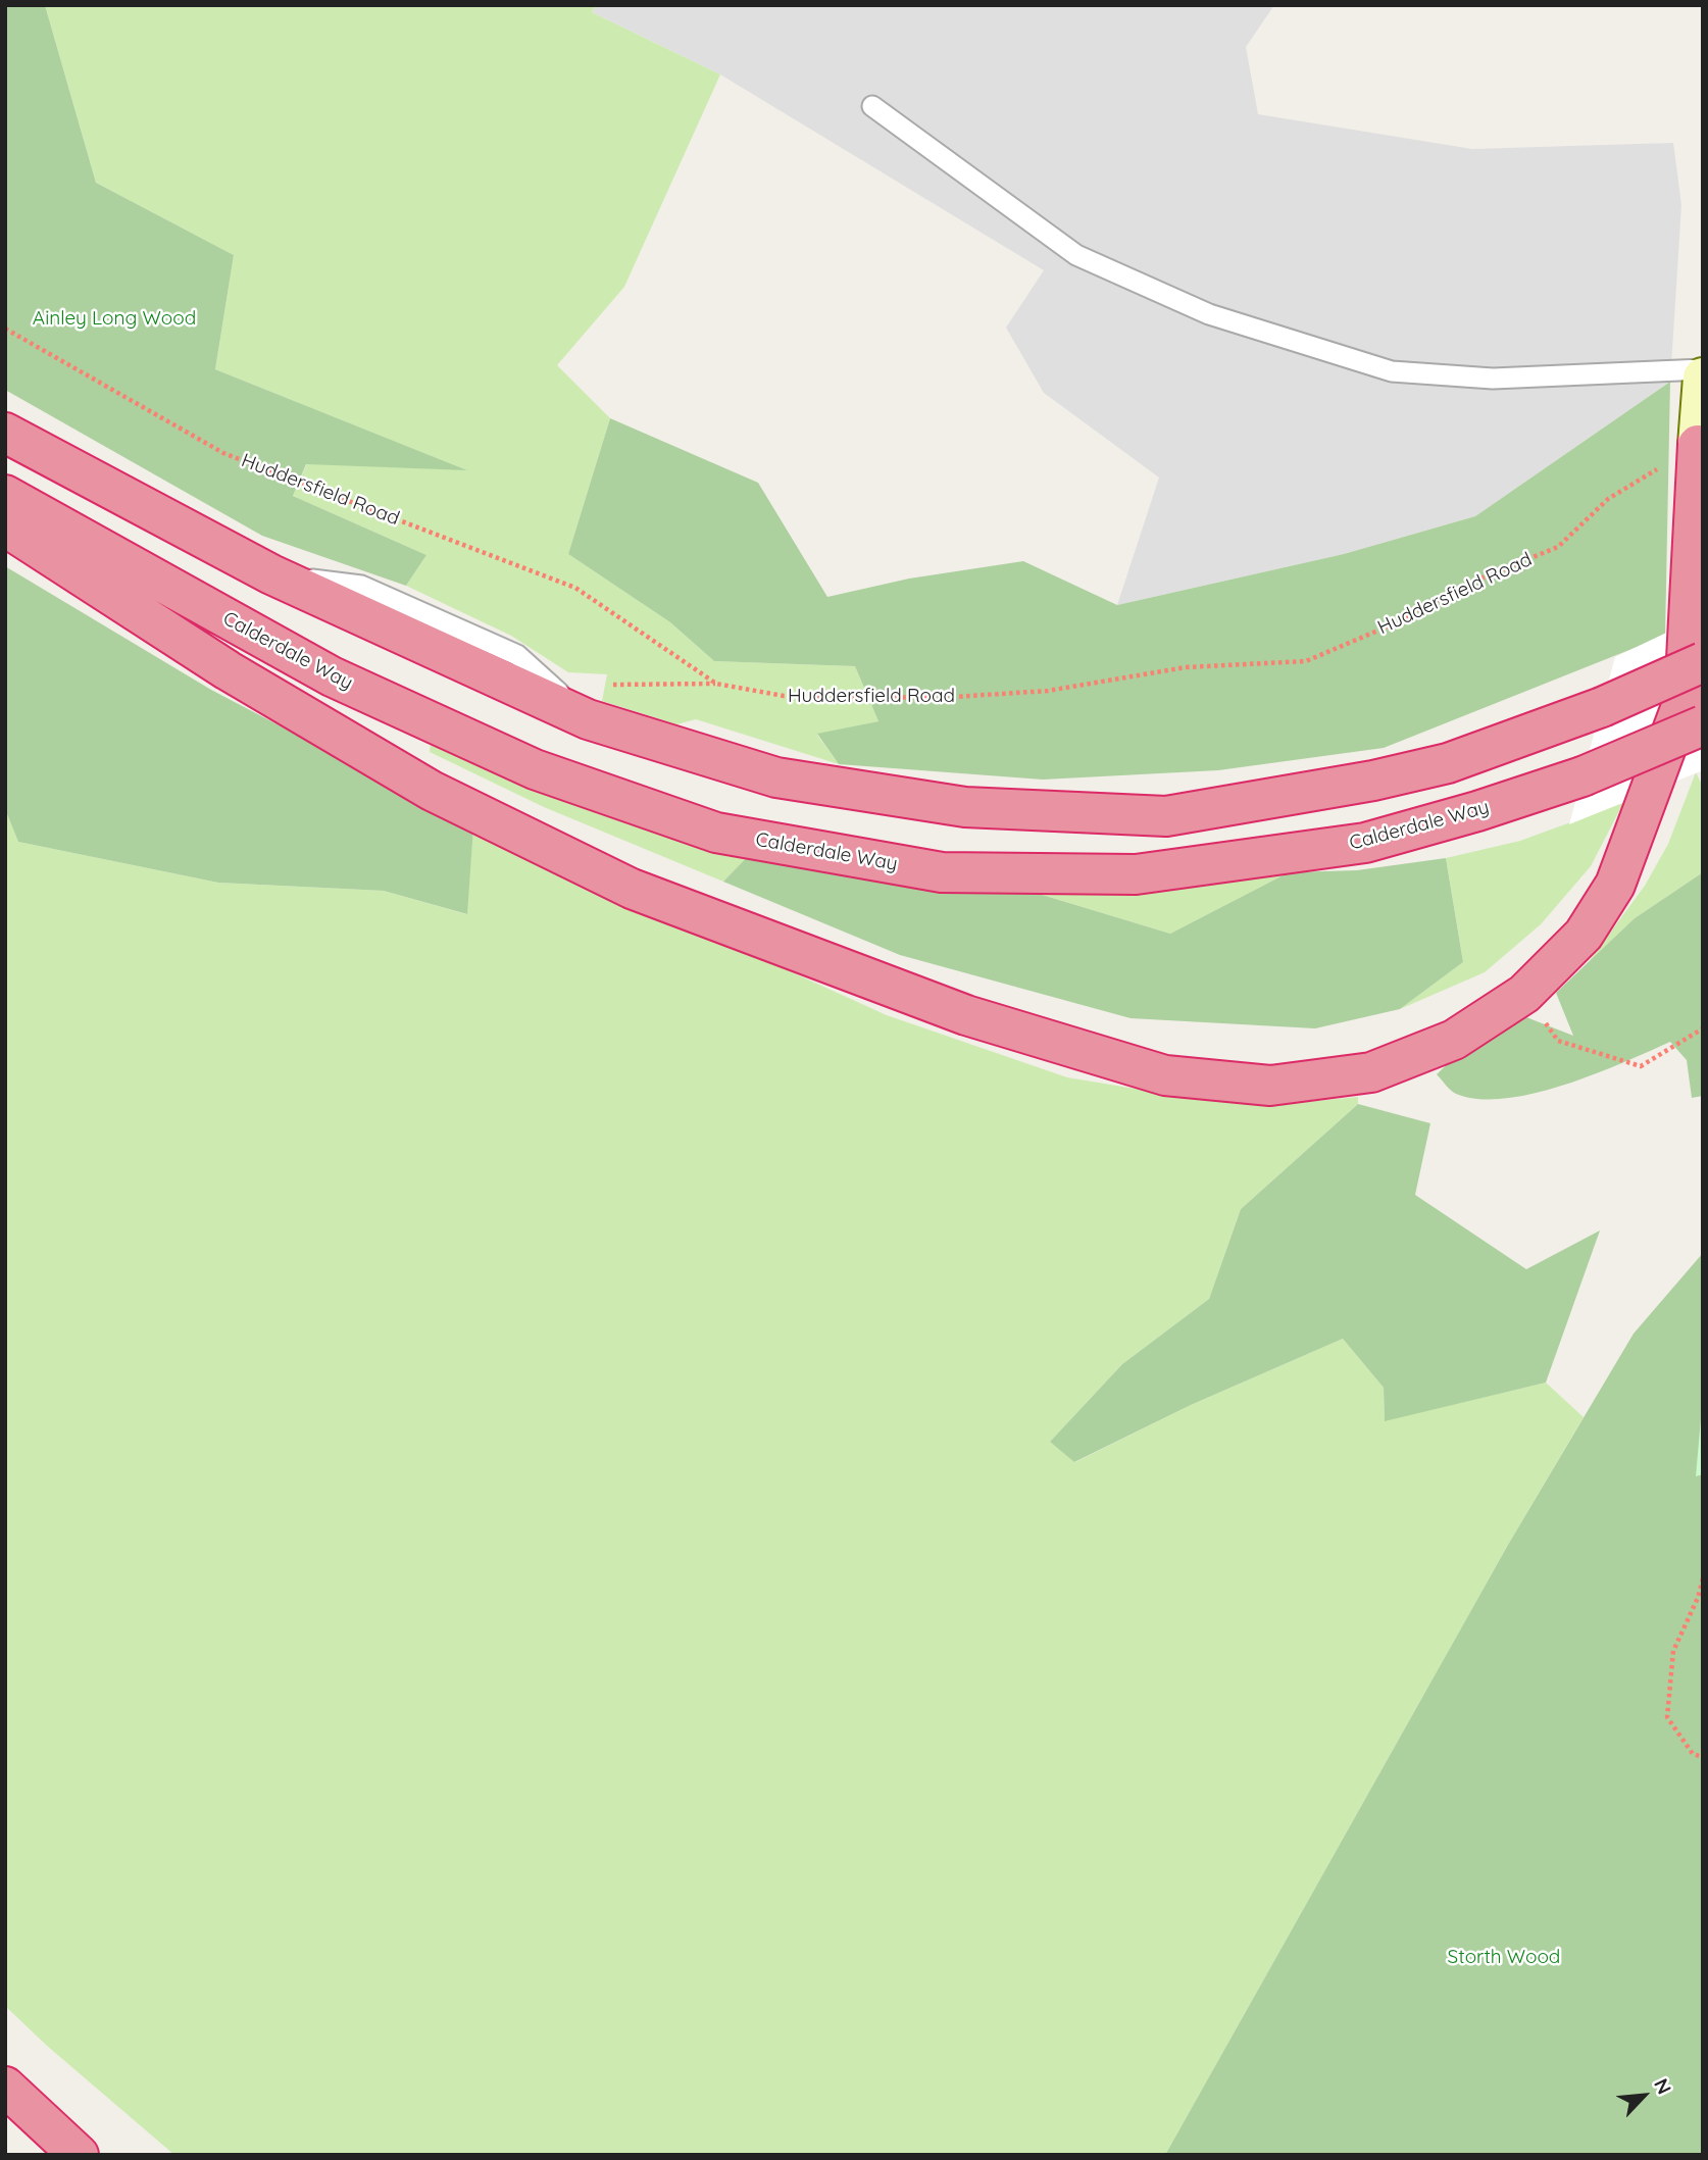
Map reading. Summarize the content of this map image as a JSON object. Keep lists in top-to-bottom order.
{
  "streets": {
    "highway": ["Calderdale Way"],
    "path": ["Huddersfield Road"]
  },
  "parks": ["Ainley Long Wood", "Storth Wood"],
  "north": "top right"
}
